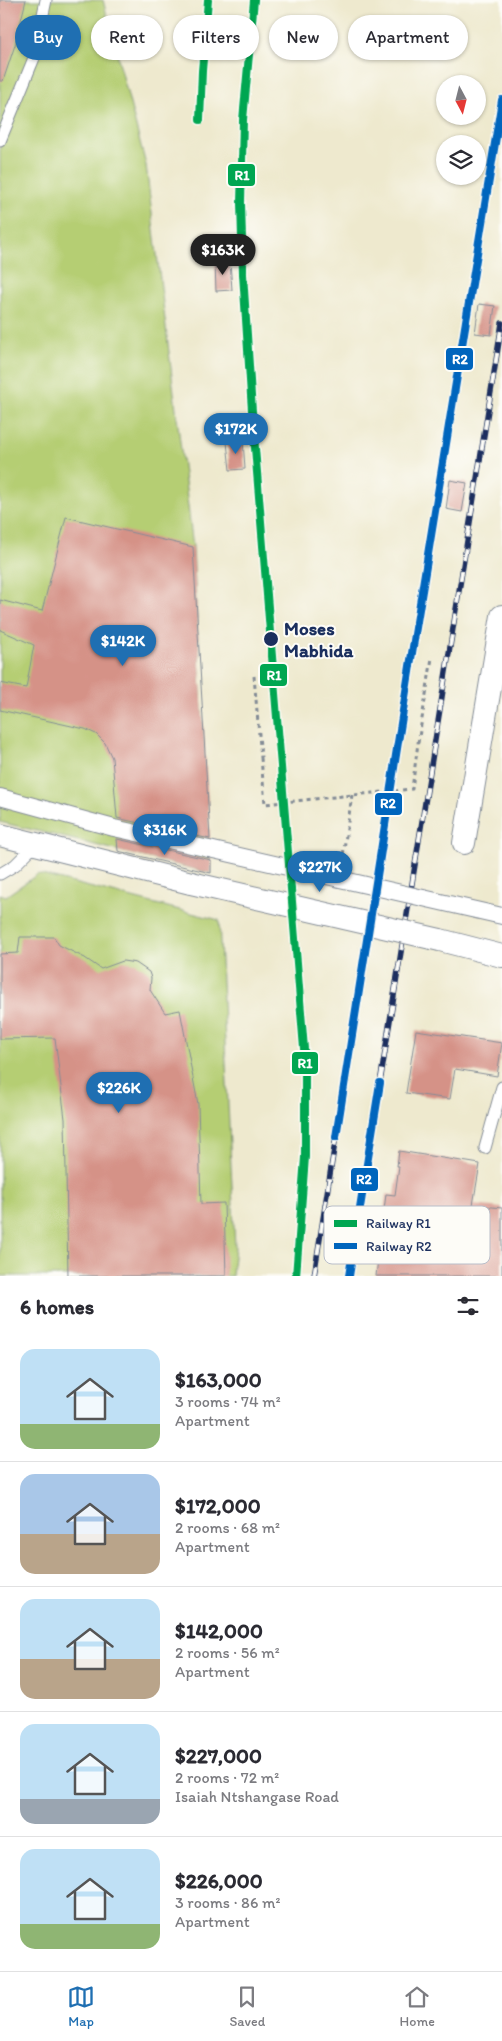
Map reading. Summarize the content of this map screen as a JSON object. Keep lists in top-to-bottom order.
{
  "places": ["Moses Mabhida"],
  "lines": ["rail line R1", "rail line R2"],
  "legend": ["Railway R1", "Railway R2"],
  "north": "bottom",
  "page": {
    "chip": [
      "Buy",
      "Rent",
      "Filters",
      "New",
      "Apartment"
    ],
    "price": [
      "$163K",
      "$172K",
      "$142K",
      "$316K",
      "$227K",
      "$226K"
    ],
    "heading": "6 homes",
    "list": [
      {
        "name": "$163,000",
        "note": "3 rooms · 74 m² · Apartment"
      },
      {
        "name": "$172,000",
        "note": "2 rooms · 68 m² · Apartment"
      },
      {
        "name": "$142,000",
        "note": "2 rooms · 56 m² · Apartment"
      },
      {
        "name": "$227,000",
        "note": "2 rooms · 72 m² · Isaiah Ntshangase Road"
      },
      {
        "name": "$226,000",
        "note": "3 rooms · 86 m² · Apartment"
      }
    ],
    "tabs": ["Map", "Saved", "Home"]
  }
}
